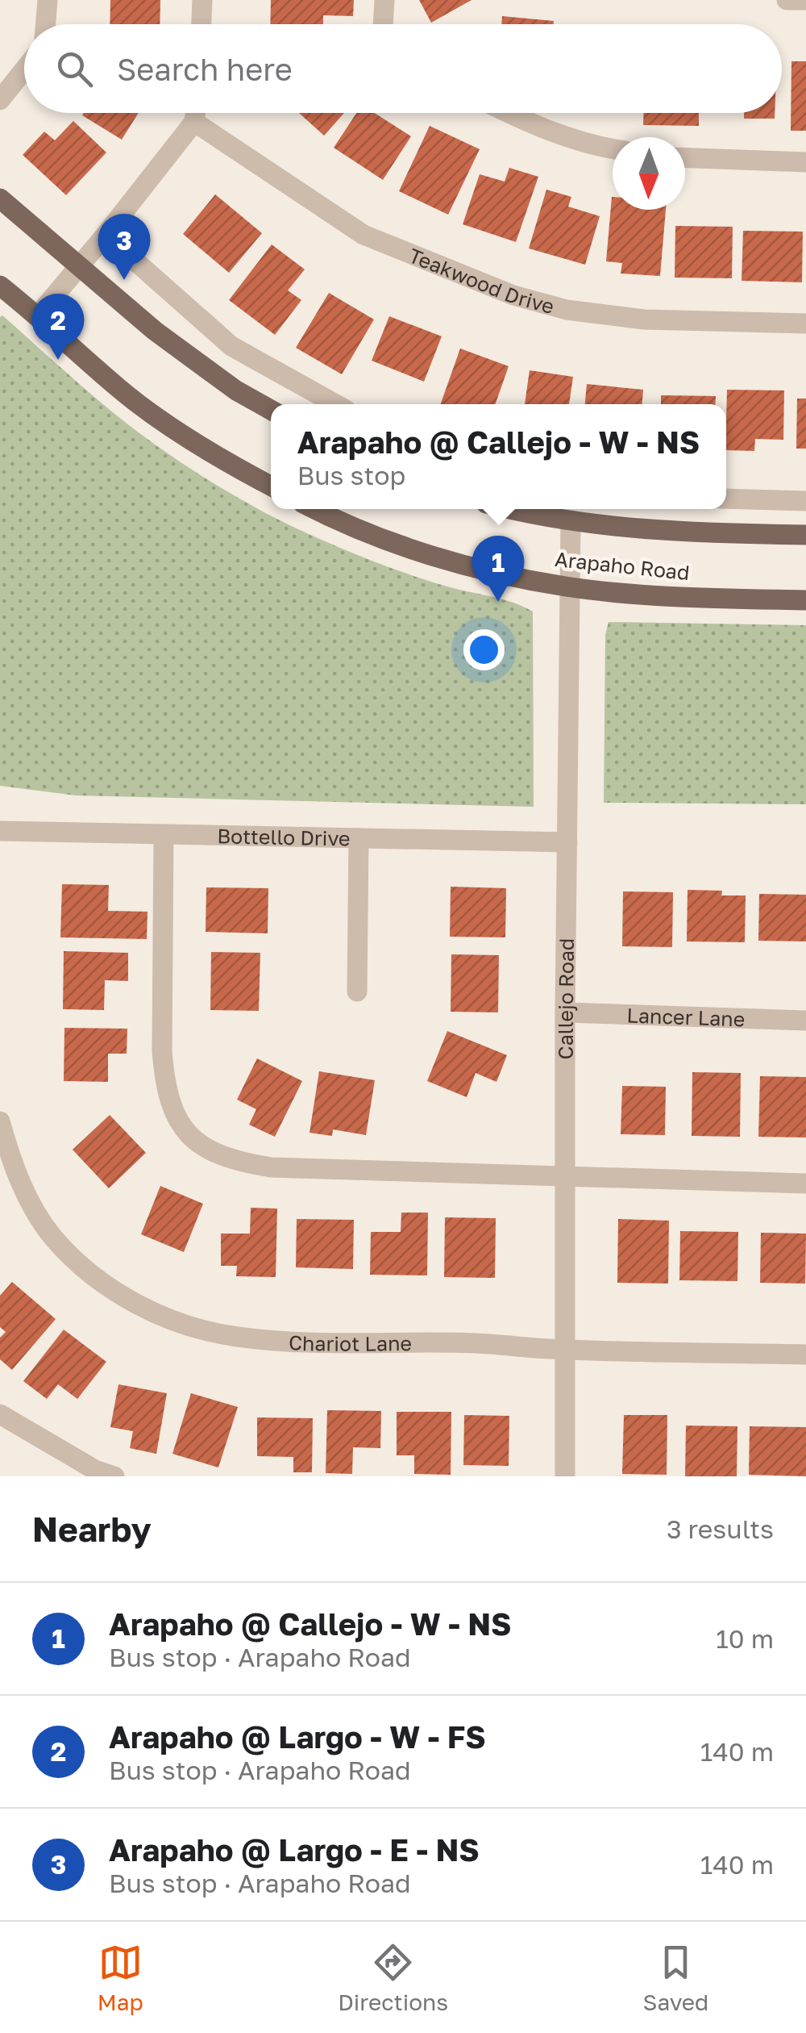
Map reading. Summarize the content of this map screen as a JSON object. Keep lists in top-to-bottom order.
{
  "streets": {
    "main road": ["Arapaho Road"],
    "street": [
      "Teakwood Drive",
      "Bottello Drive",
      "Callejo Road",
      "Lancer Lane",
      "Chariot Lane"
    ]
  },
  "crossings": [
    ["Arapaho Road", "Callejo Road"],
    ["Bottello Drive", "Callejo Road"],
    ["Callejo Road", "Lancer Lane"],
    ["Callejo Road", "Chariot Lane"]
  ],
  "north": "bottom",
  "page": {
    "search": "Search here",
    "pins": ["3", "2", "1"],
    "popup": ["Arapaho @ Callejo - W - NS", "Bus stop"],
    "heading": ["Nearby", "3 results"],
    "list": [
      {
        "mark": "1",
        "name": "Arapaho @ Callejo - W - NS",
        "note": "Bus stop · Arapaho Road",
        "value": "10 m"
      },
      {
        "mark": "2",
        "name": "Arapaho @ Largo - W - FS",
        "note": "Bus stop · Arapaho Road",
        "value": "140 m"
      },
      {
        "mark": "3",
        "name": "Arapaho @ Largo - E - NS",
        "note": "Bus stop · Arapaho Road",
        "value": "140 m"
      }
    ],
    "nav": ["Map", "Directions", "Saved"]
  }
}
